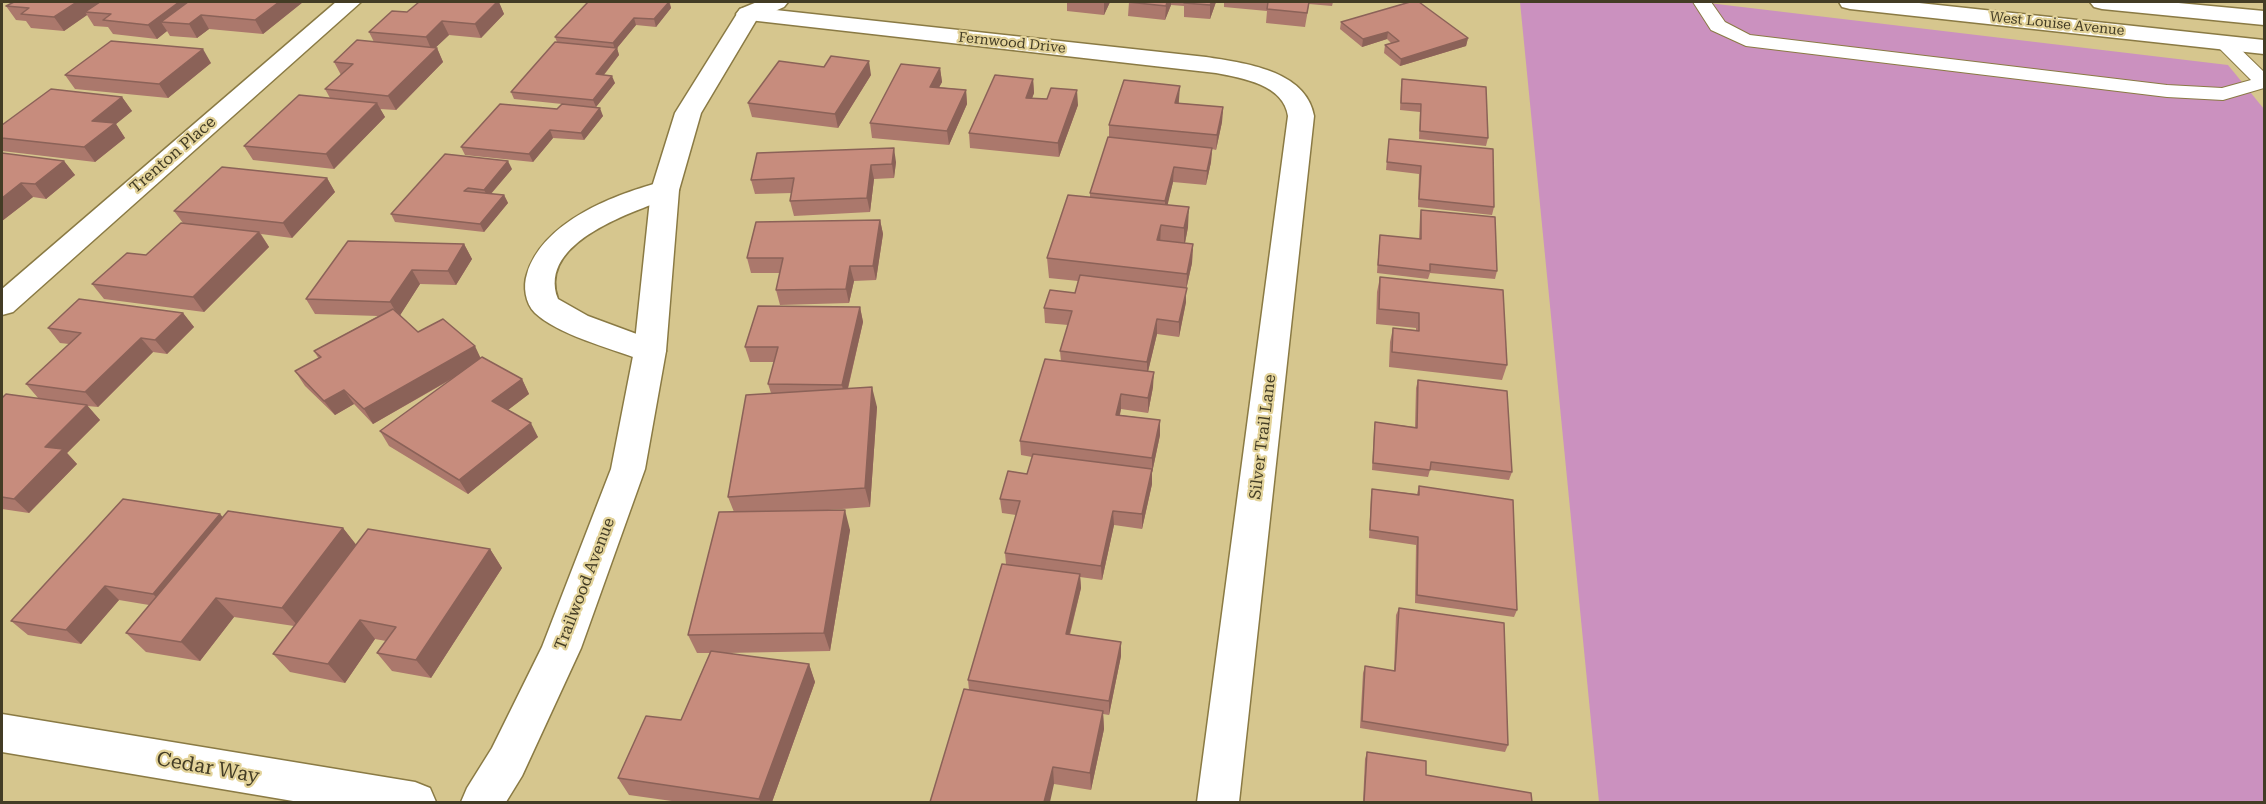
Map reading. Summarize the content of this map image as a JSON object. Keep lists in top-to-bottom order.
{
  "streets": {
    "street": [
      "West Louise Avenue",
      "Fernwood Drive",
      "Trenton Place",
      "Silver Trail Lane",
      "Trailwood Avenue",
      "Cedar Way"
    ]
  },
  "crossings": [
    ["Fernwood Drive", "Silver Trail Lane"],
    ["Fernwood Drive", "Trailwood Avenue"]
  ]
}
